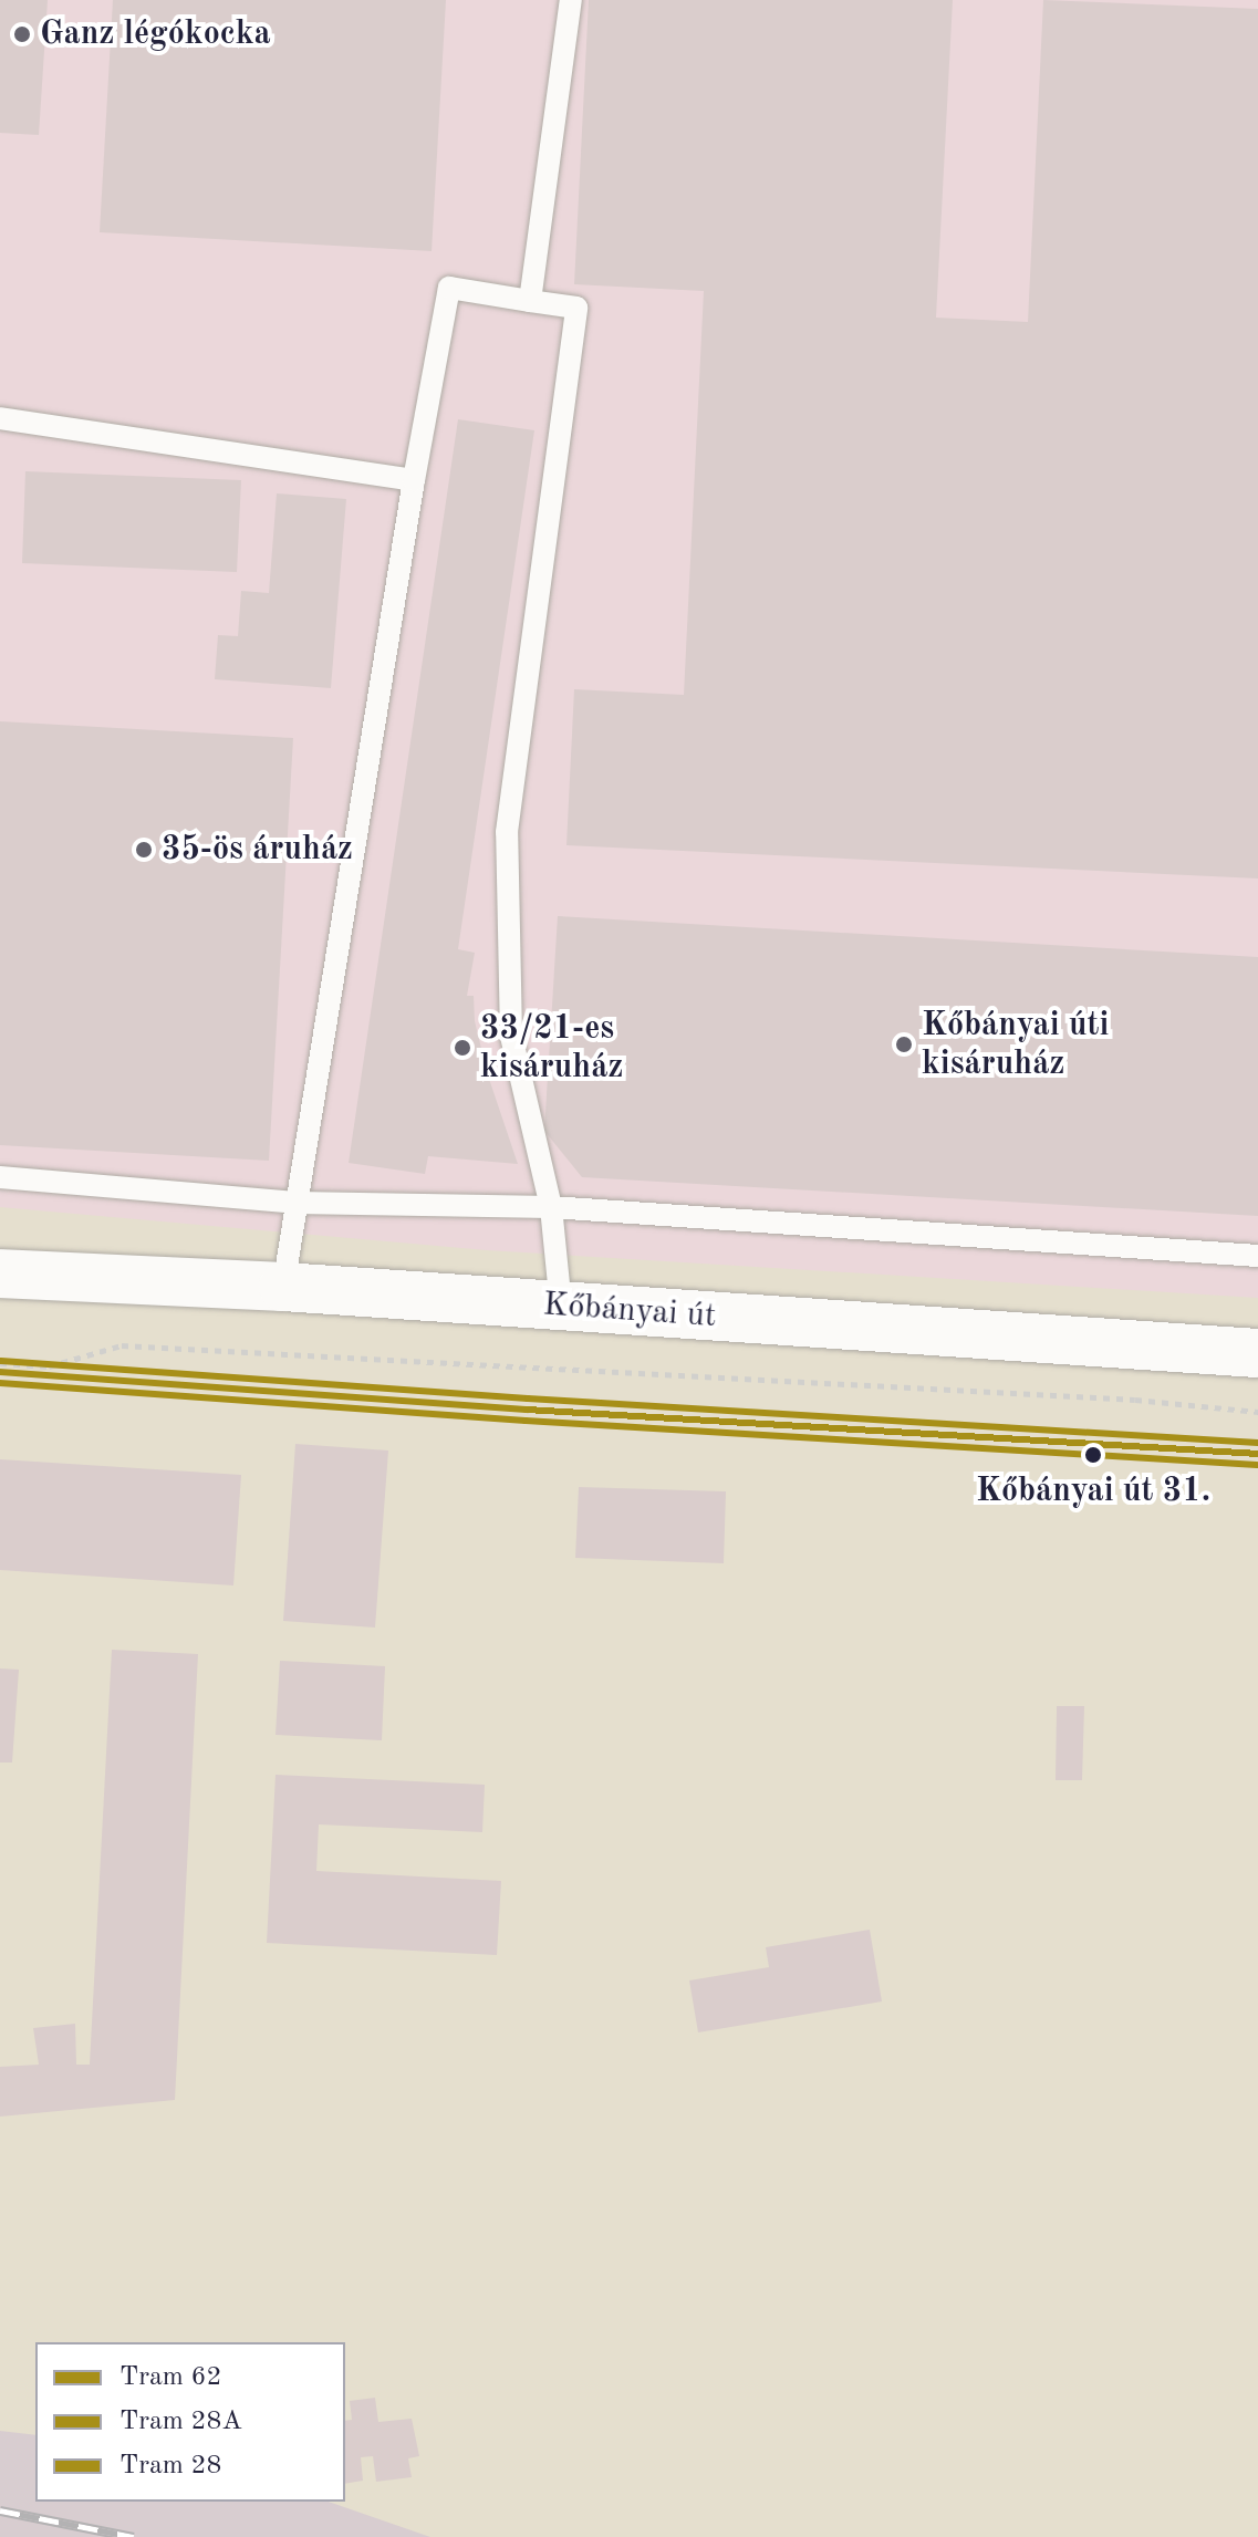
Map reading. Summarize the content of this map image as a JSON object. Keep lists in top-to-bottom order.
{
  "streets": {
    "main road": ["Kőbányai út"]
  },
  "places": [
    "Ganz légókocka",
    "35-ös áruház",
    "Kőbányai úti kisáruház",
    "33/21-es kisáruház",
    "Kőbányai út 31."
  ],
  "lines": ["tram line 28", "tram line 62", "tram line 28A"],
  "legend": ["Tram 62", "Tram 28A", "Tram 28"]
}
